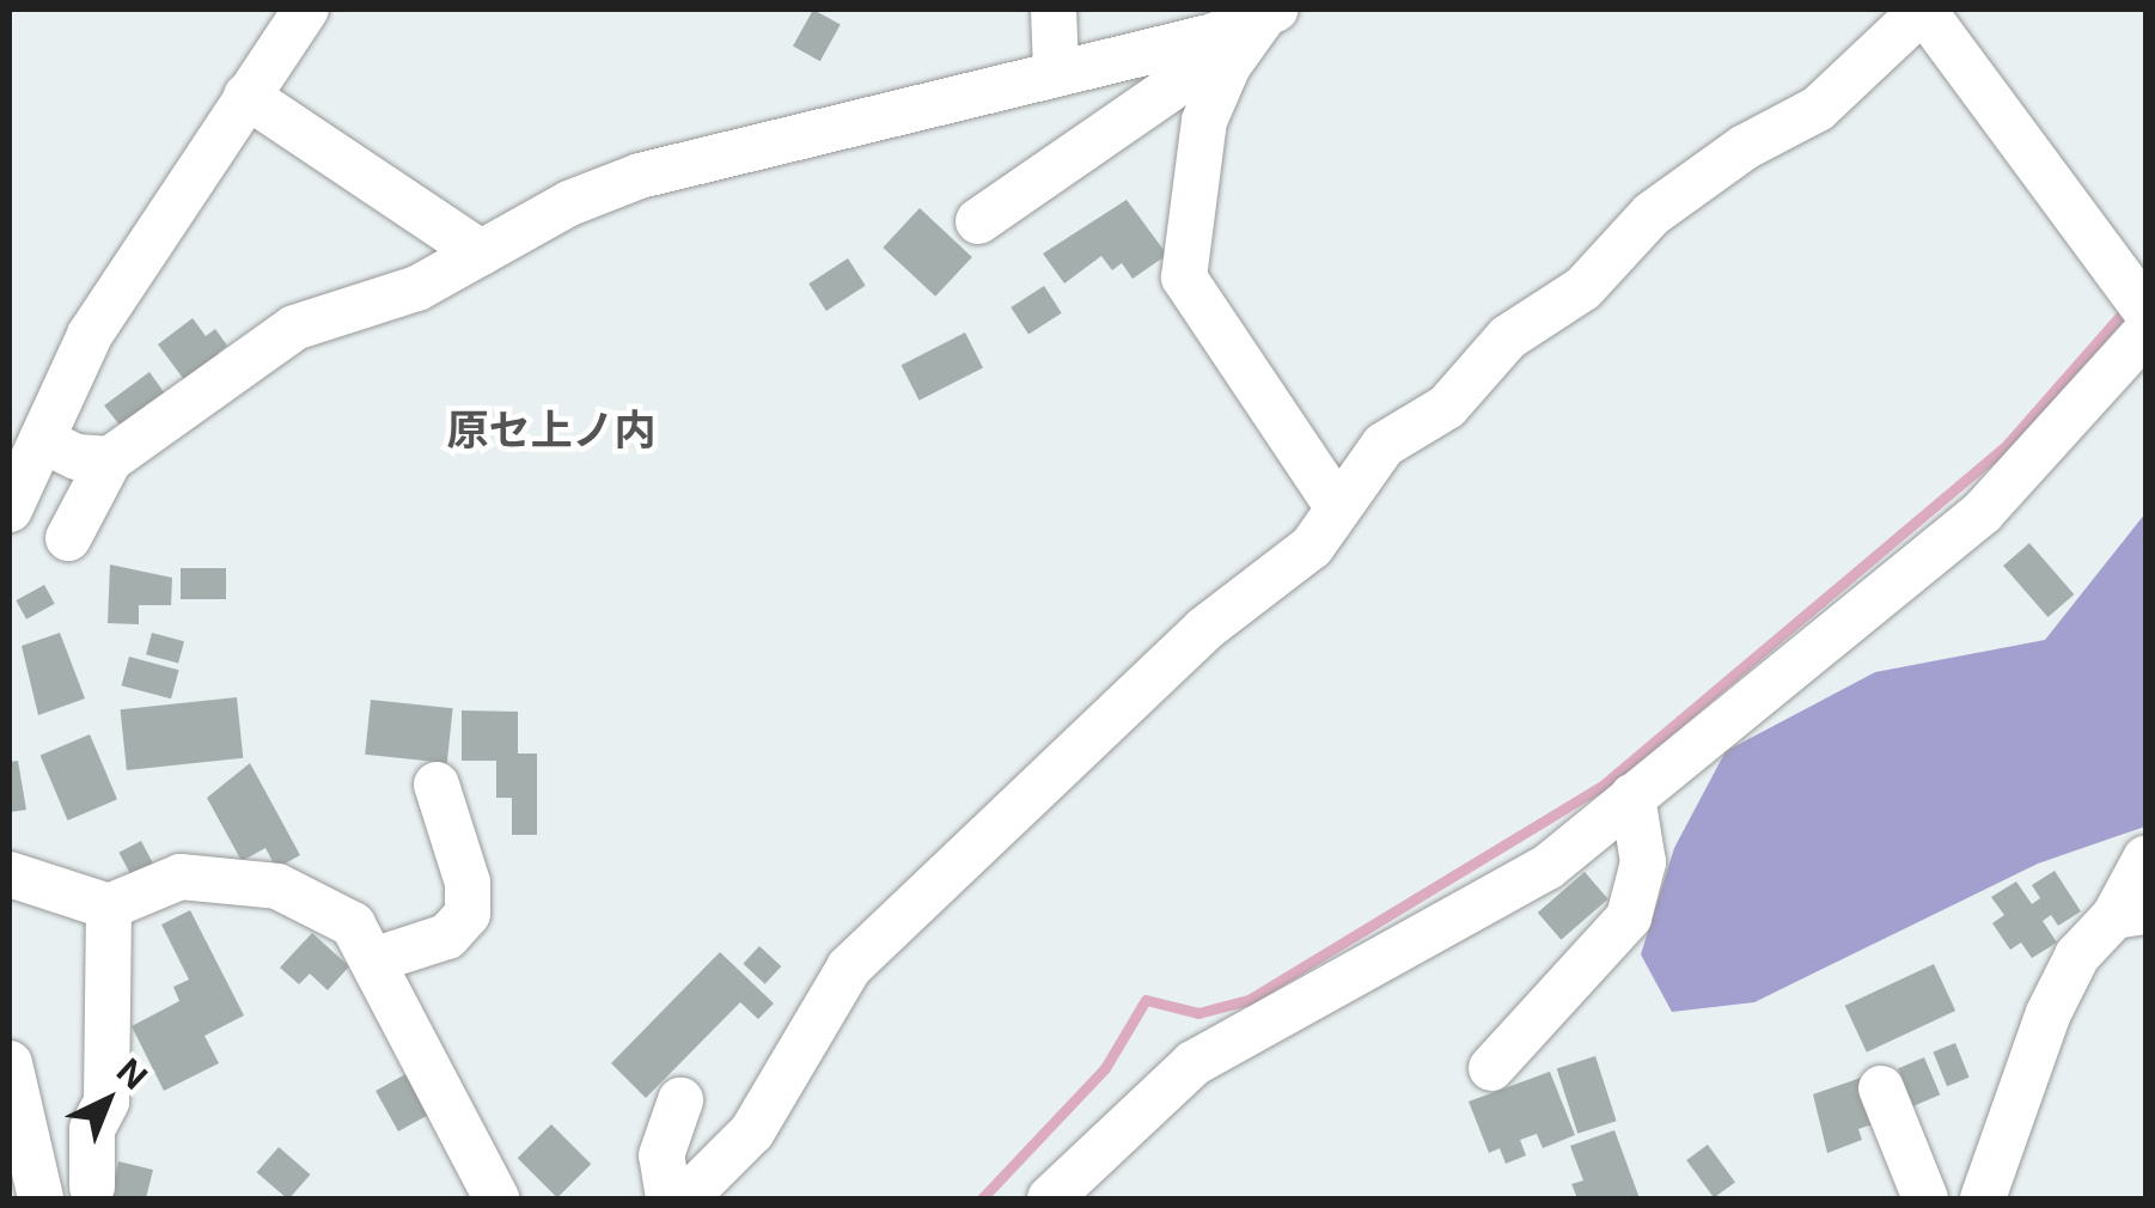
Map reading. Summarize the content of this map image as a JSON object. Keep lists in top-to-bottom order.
{
  "districts": ["原セ上ノ内"],
  "north": "top right"
}
